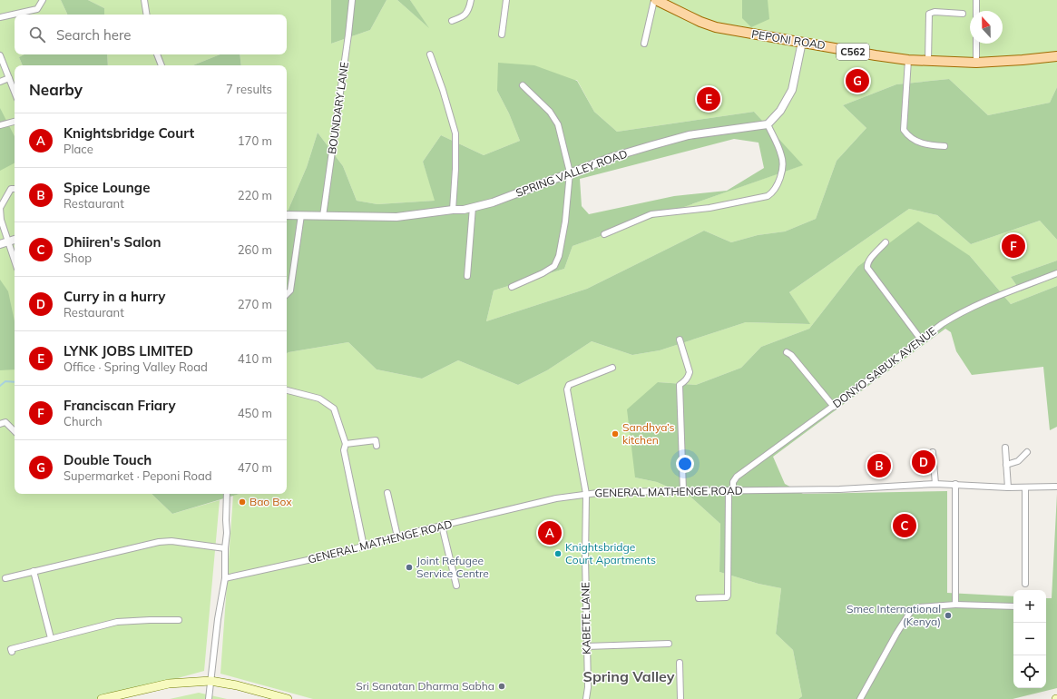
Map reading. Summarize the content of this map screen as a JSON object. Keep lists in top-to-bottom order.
{
  "streets": {
    "main road": ["PEPONI ROAD", "C562"],
    "street": [
      "BOUNDARY LANE",
      "SPRING VALLEY ROAD",
      "DONYO SABUK AVENUE",
      "GENERAL MATHENGE ROAD",
      "KABETE LANE"
    ]
  },
  "crossings": [
    ["BOUNDARY LANE", "SPRING VALLEY ROAD"],
    ["DONYO SABUK AVENUE", "GENERAL MATHENGE ROAD"],
    ["GENERAL MATHENGE ROAD", "KABETE LANE"]
  ],
  "districts": ["Spring Valley"],
  "places": [
    "Sandhya’s kitchen",
    "Bao Box",
    "Knightsbridge Court Apartments",
    "Joint Refugee Service Centre",
    "Smec International (Kenya)",
    "Sri Sanatan Dharma Sabha"
  ],
  "north": "top",
  "page": {
    "search": "Search here",
    "heading": ["Nearby", "7 results"],
    "pins": [
      "G",
      "E",
      "F",
      "D",
      "B",
      "C",
      "A"
    ],
    "list": [
      {
        "mark": "A",
        "name": "Knightsbridge Court",
        "note": "Place",
        "value": "170 m"
      },
      {
        "mark": "B",
        "name": "Spice Lounge",
        "note": "Restaurant",
        "value": "220 m"
      },
      {
        "mark": "C",
        "name": "Dhiiren's Salon",
        "note": "Shop",
        "value": "260 m"
      },
      {
        "mark": "D",
        "name": "Curry in a hurry",
        "note": "Restaurant",
        "value": "270 m"
      },
      {
        "mark": "E",
        "name": "LYNK JOBS LIMITED",
        "note": "Office · Spring Valley Road",
        "value": "410 m"
      },
      {
        "mark": "F",
        "name": "Franciscan Friary",
        "note": "Church",
        "value": "450 m"
      },
      {
        "mark": "G",
        "name": "Double Touch",
        "note": "Supermarket · Peponi Road",
        "value": "470 m"
      }
    ],
    "map_buttons": ["+", "−"]
  }
}
